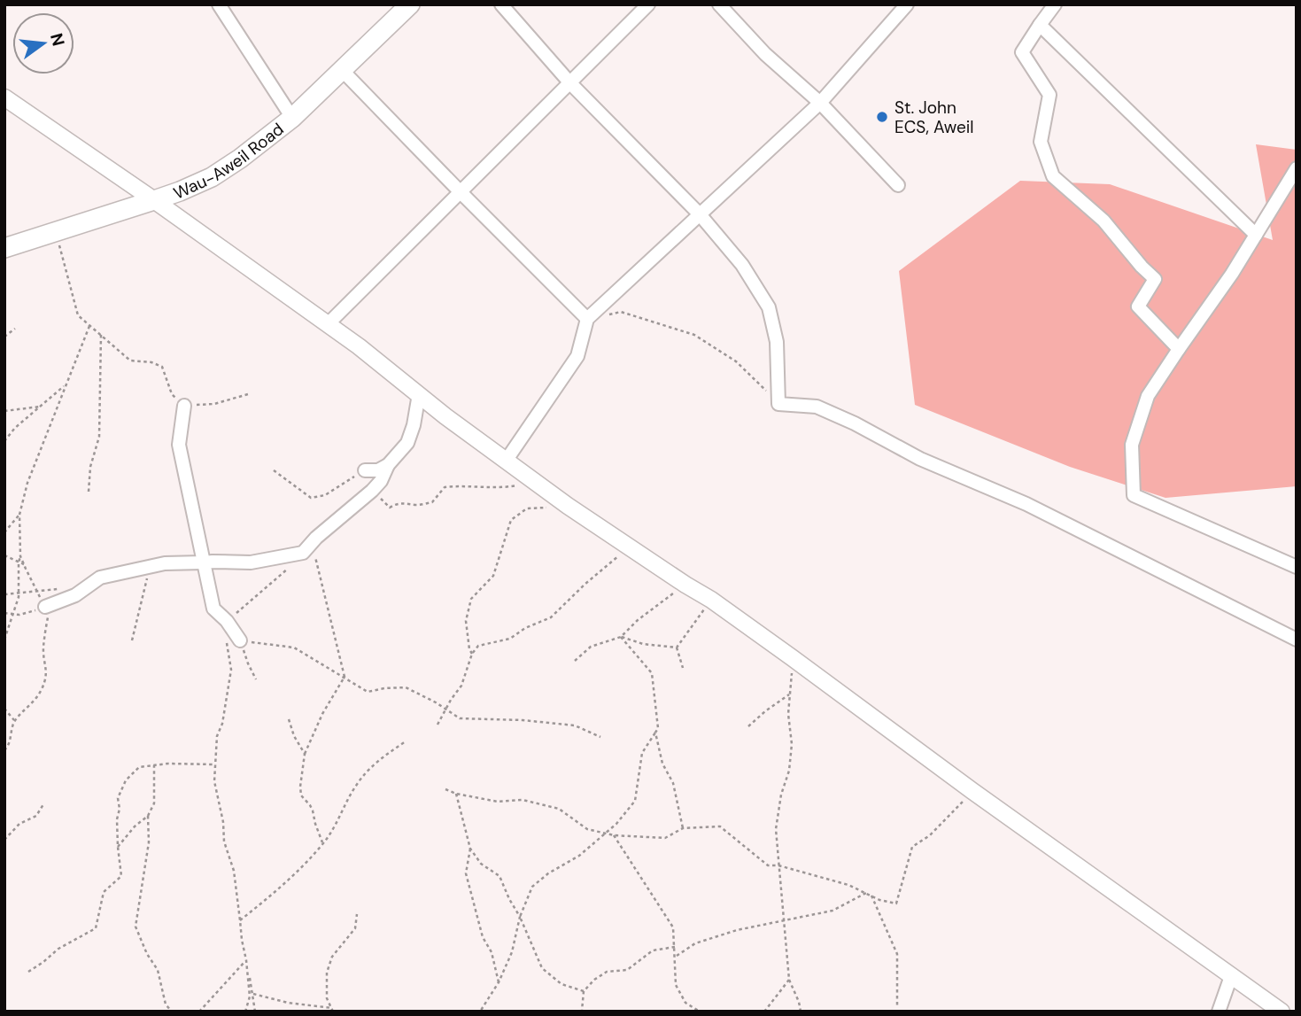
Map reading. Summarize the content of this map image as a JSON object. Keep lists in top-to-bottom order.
{
  "streets": {
    "main road": ["Wau-Aweil Road"]
  },
  "places": ["St. John ECS, Aweil"],
  "north": "right"
}
